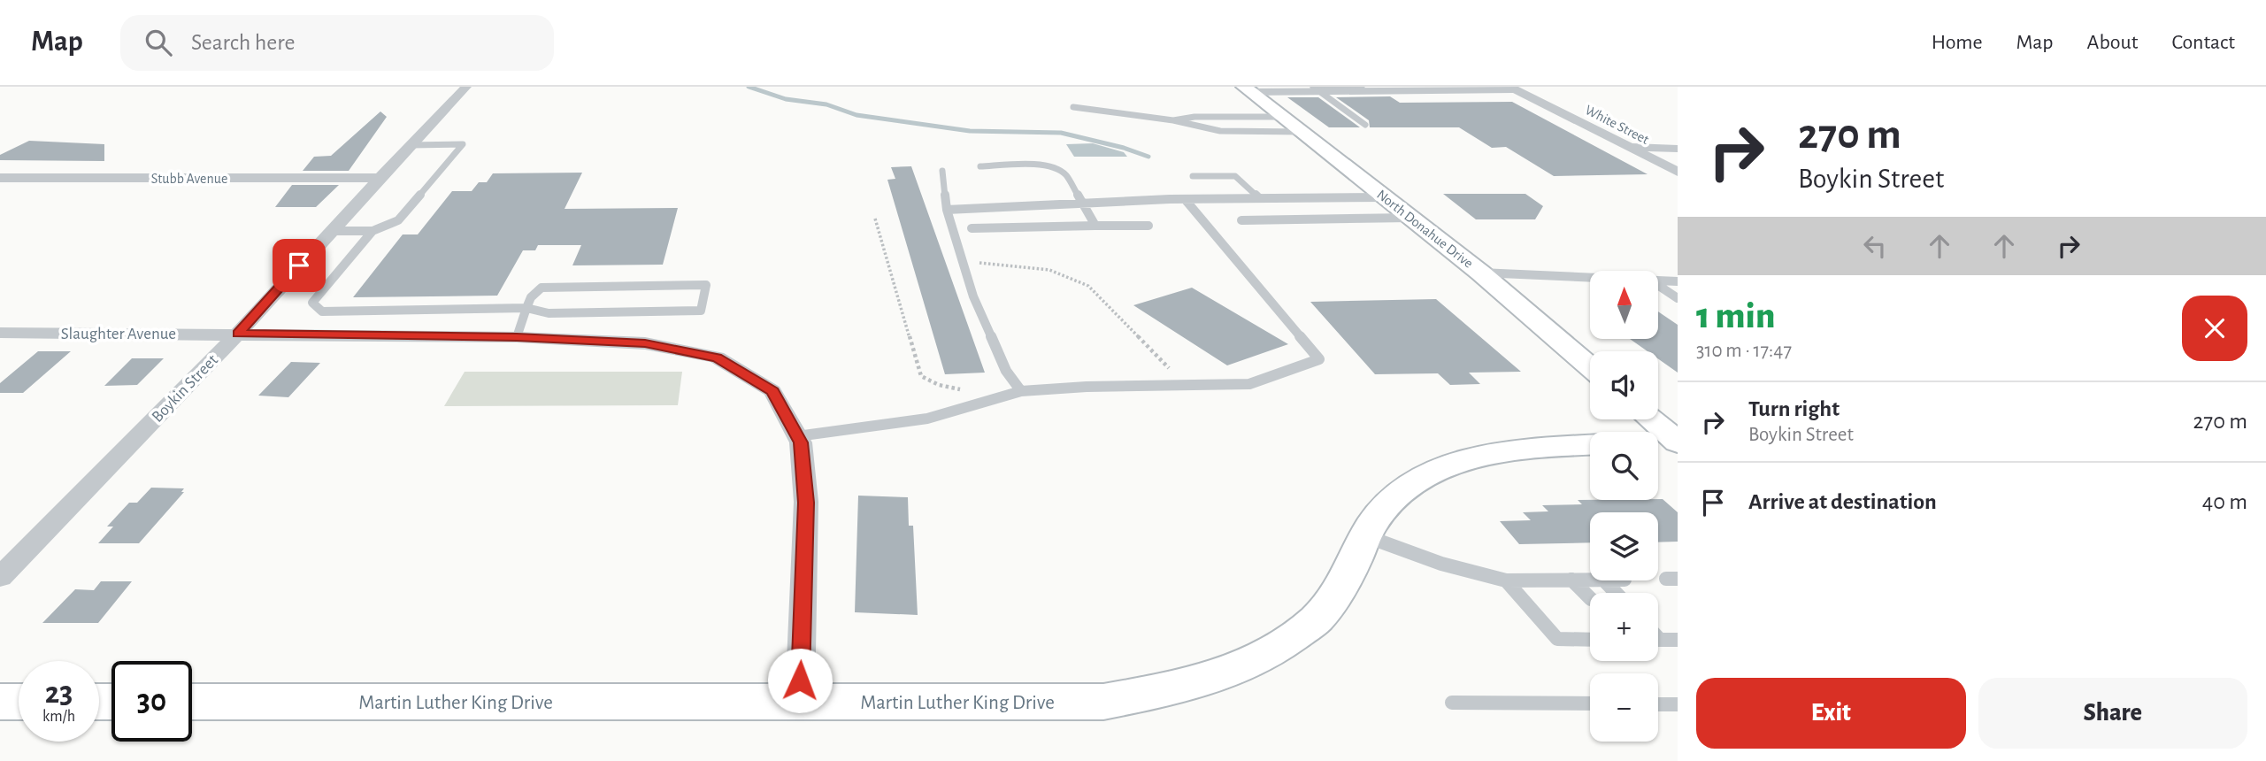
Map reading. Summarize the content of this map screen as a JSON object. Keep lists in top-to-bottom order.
{
  "streets": {
    "main road": ["North Donahue Drive", "Martin Luther King Drive"],
    "street": [
      "White Street",
      "Stubb Avenue",
      "Slaughter Avenue",
      "Boykin Street"
    ]
  },
  "crossings": [
    ["Stubb Avenue", "Boykin Street"],
    ["Slaughter Avenue", "Boykin Street"],
    ["Slaughter Avenue", "Martin Luther King Drive"]
  ],
  "north": "top",
  "page": {
    "header": "Map",
    "search": "Search here",
    "nav": [
      "Home",
      "Map",
      "About",
      "Contact"
    ],
    "turn": ["270 m", "Boykin Street"],
    "map_buttons": ["+", "−"],
    "heading": ["1 min", "310 m · 17:47"],
    "list": [
      {
        "name": "Turn right",
        "note": "Boykin Street",
        "value": "270 m"
      },
      {
        "name": "Arrive at destination",
        "value": "40 m"
      }
    ],
    "speed": "23 km/h",
    "limit": "30",
    "buttons": ["Exit", "Share"]
  }
}
